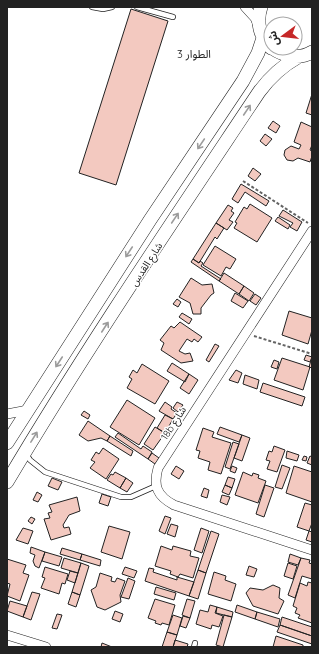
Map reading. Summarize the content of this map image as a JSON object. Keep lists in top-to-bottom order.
{
  "streets": {
    "main road": ["شارع القدس"],
    "street": ["18b شارع"]
  },
  "districts": ["الطوار 3"],
  "north": "left"
}
